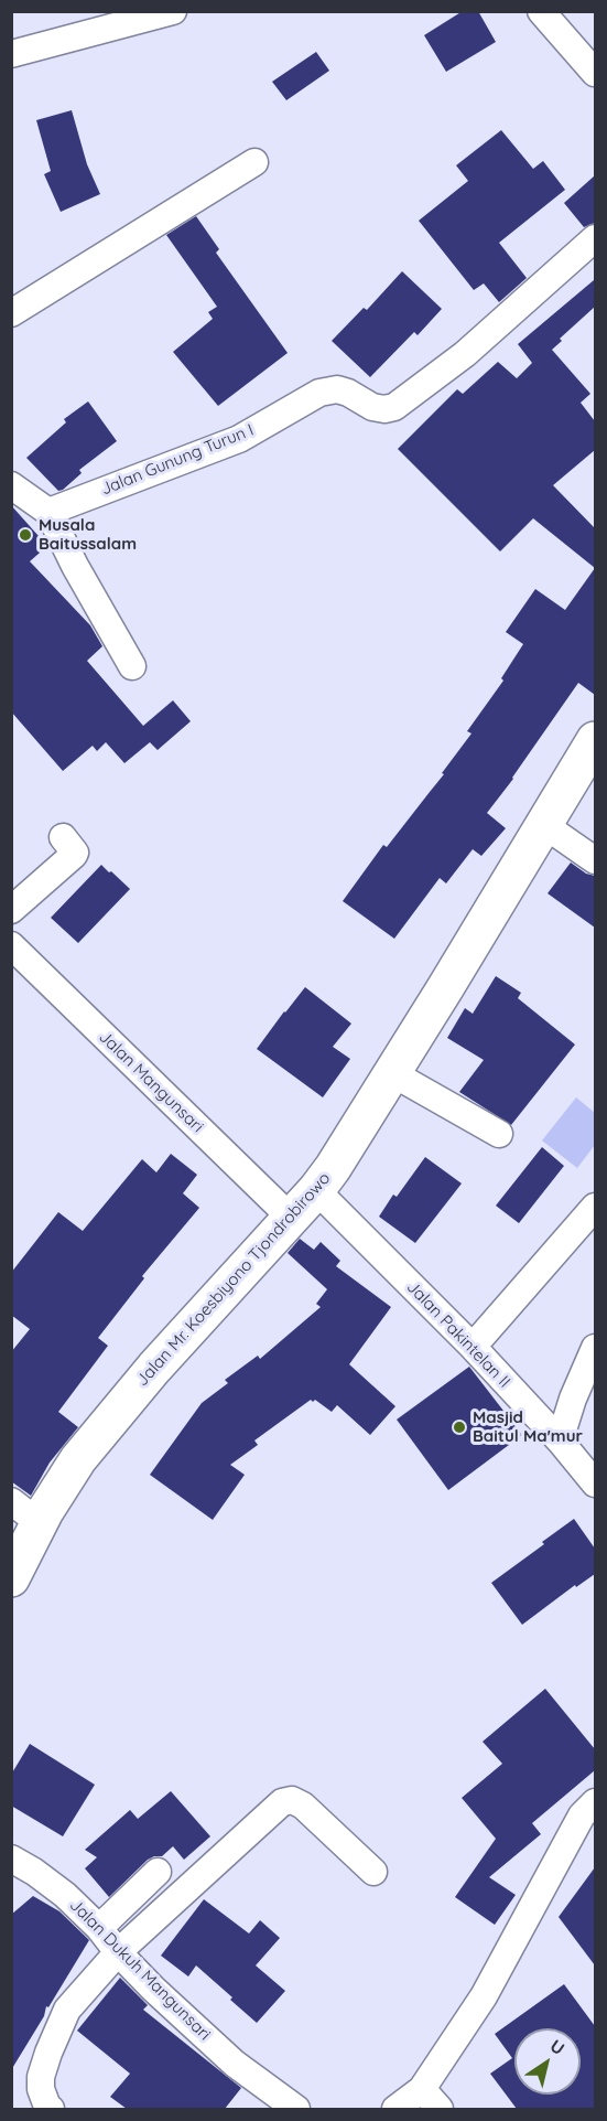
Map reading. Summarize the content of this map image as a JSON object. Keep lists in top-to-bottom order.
{
  "streets": {
    "main road": ["Jalan Mr. Koesbiyono Tjondrobirowo"],
    "street": [
      "Jalan Gunung Turun I",
      "Jalan Mangunsari",
      "Jalan Pakintelan II",
      "Jalan Dukuh Mangunsari"
    ]
  },
  "crossings": [
    ["Jalan Mangunsari", "Jalan Mr. Koesbiyono Tjondrobirowo"],
    ["Jalan Mr. Koesbiyono Tjondrobirowo", "Jalan Pakintelan II"]
  ],
  "places": ["Musala Baitussalam", "Masjid Baitul Ma'mur"],
  "north": "top right"
}
